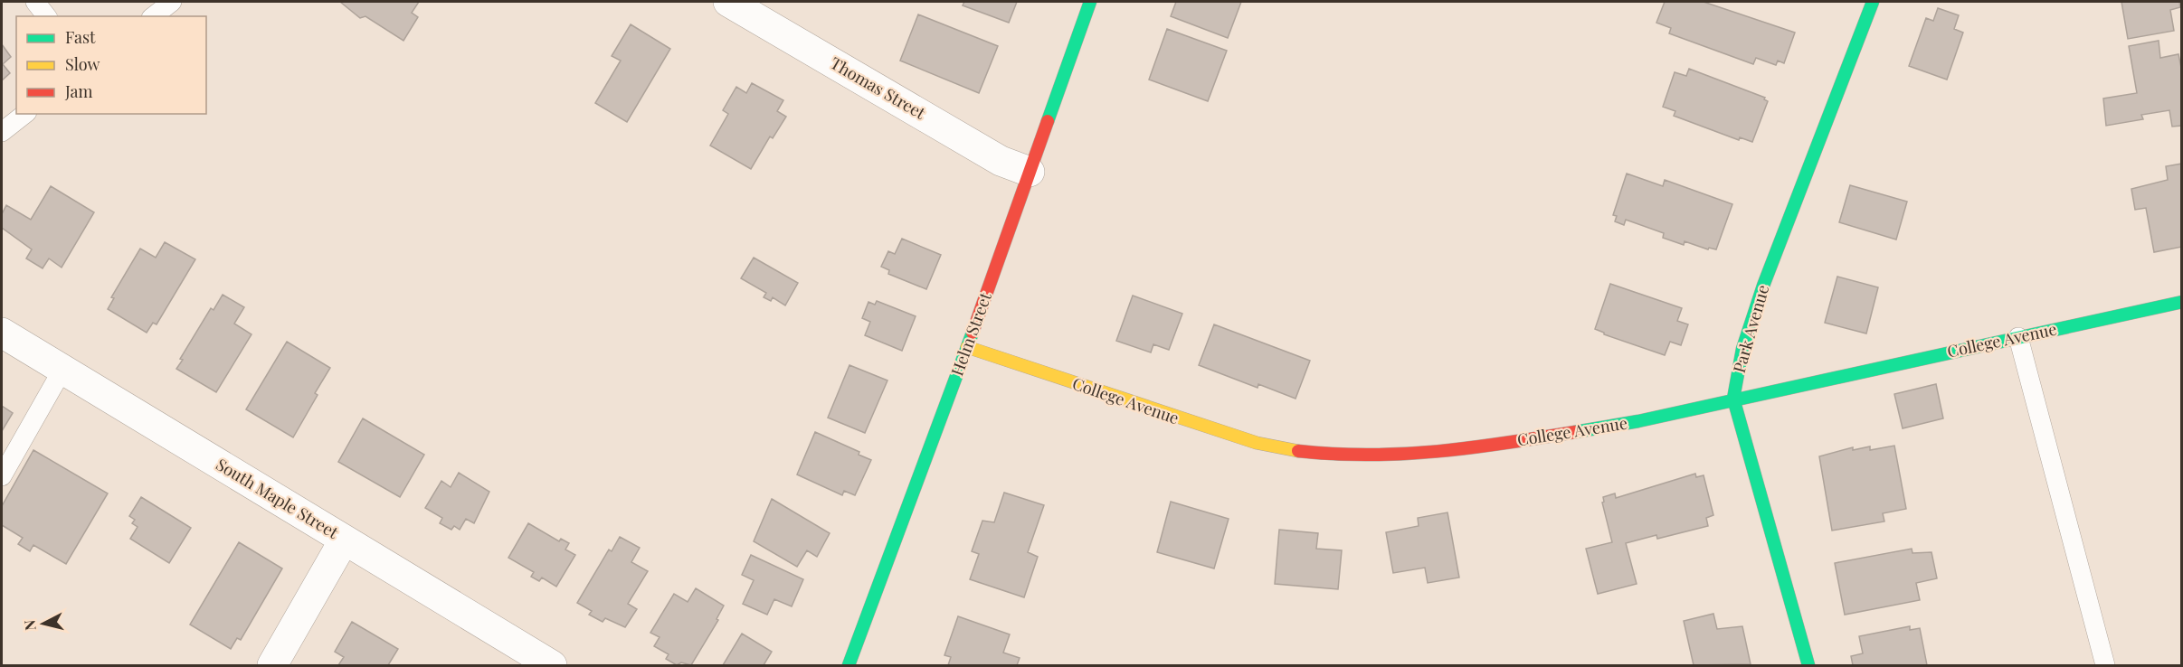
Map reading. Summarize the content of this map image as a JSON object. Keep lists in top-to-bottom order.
{
  "streets": {
    "street": [
      "Thomas Street",
      "Park Avenue",
      "Helm Street",
      "College Avenue",
      "South Maple Street"
    ]
  },
  "crossings": [
    ["Thomas Street", "Helm Street"],
    ["Park Avenue", "College Avenue"],
    ["Helm Street", "College Avenue"]
  ],
  "legend": ["Fast", "Slow", "Jam"],
  "north": "left"
}
